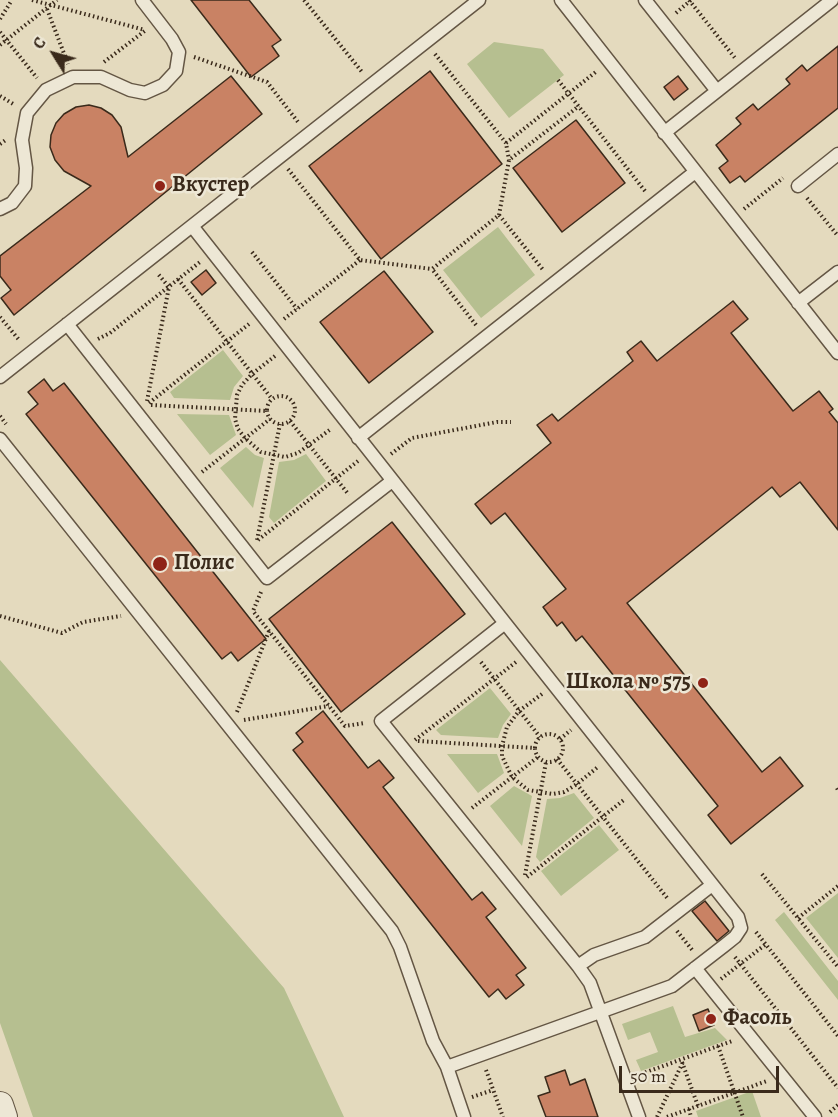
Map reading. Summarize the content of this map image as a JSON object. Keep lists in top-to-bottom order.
{
  "places": [
    "Вкустер",
    "Полис",
    "Школа № 575",
    "Фасоль"
  ],
  "scale_bar": "50 m",
  "north": "top left"
}
